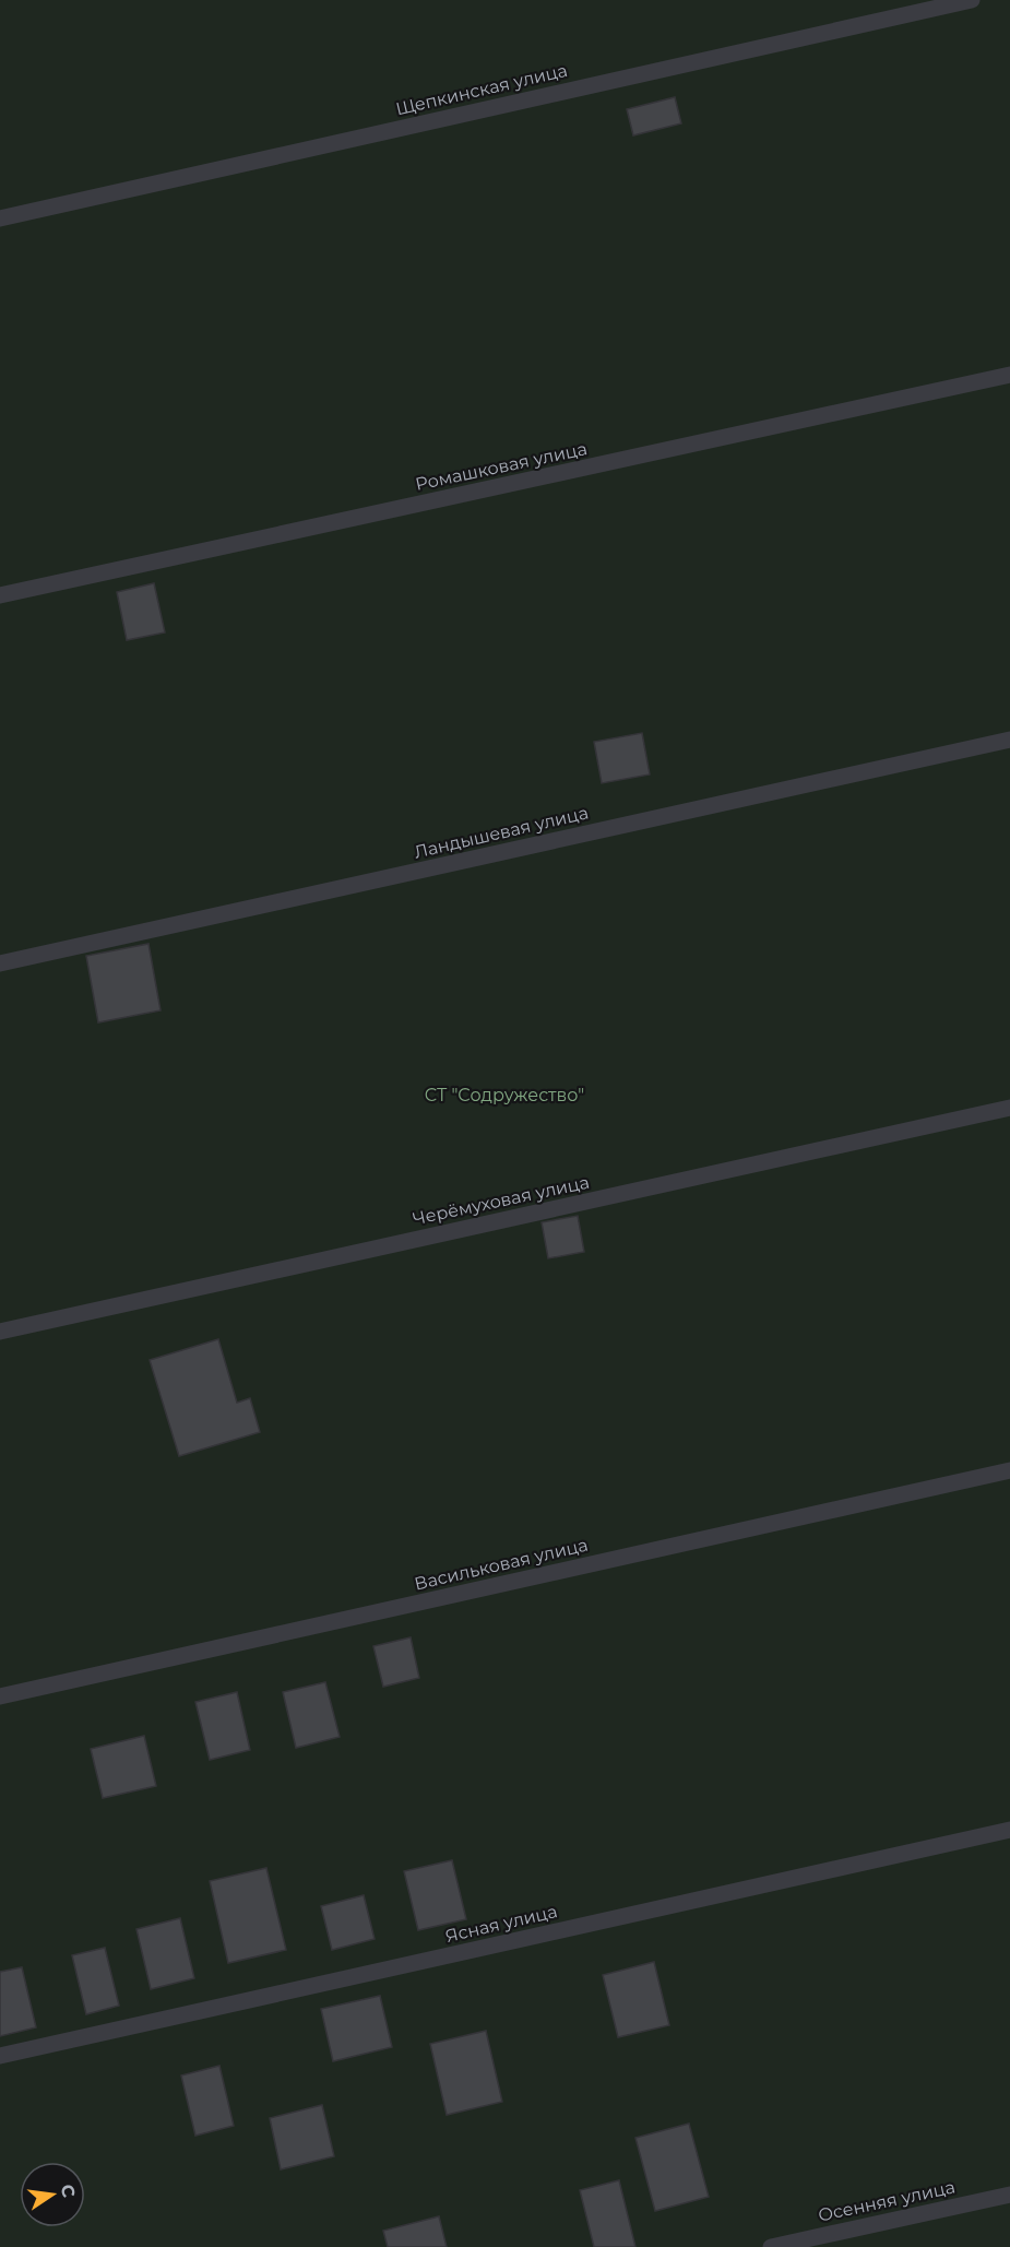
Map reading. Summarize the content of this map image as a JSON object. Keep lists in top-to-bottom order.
{
  "streets": {
    "lane": [
      "Щепкинская улица",
      "Ромашковая улица",
      "Ландышевая улица",
      "Черёмуховая улица",
      "Васильковая улица",
      "Ясная улица",
      "Осенняя улица"
    ]
  },
  "parks": ["СТ \"Содружество\""],
  "north": "right"
}
